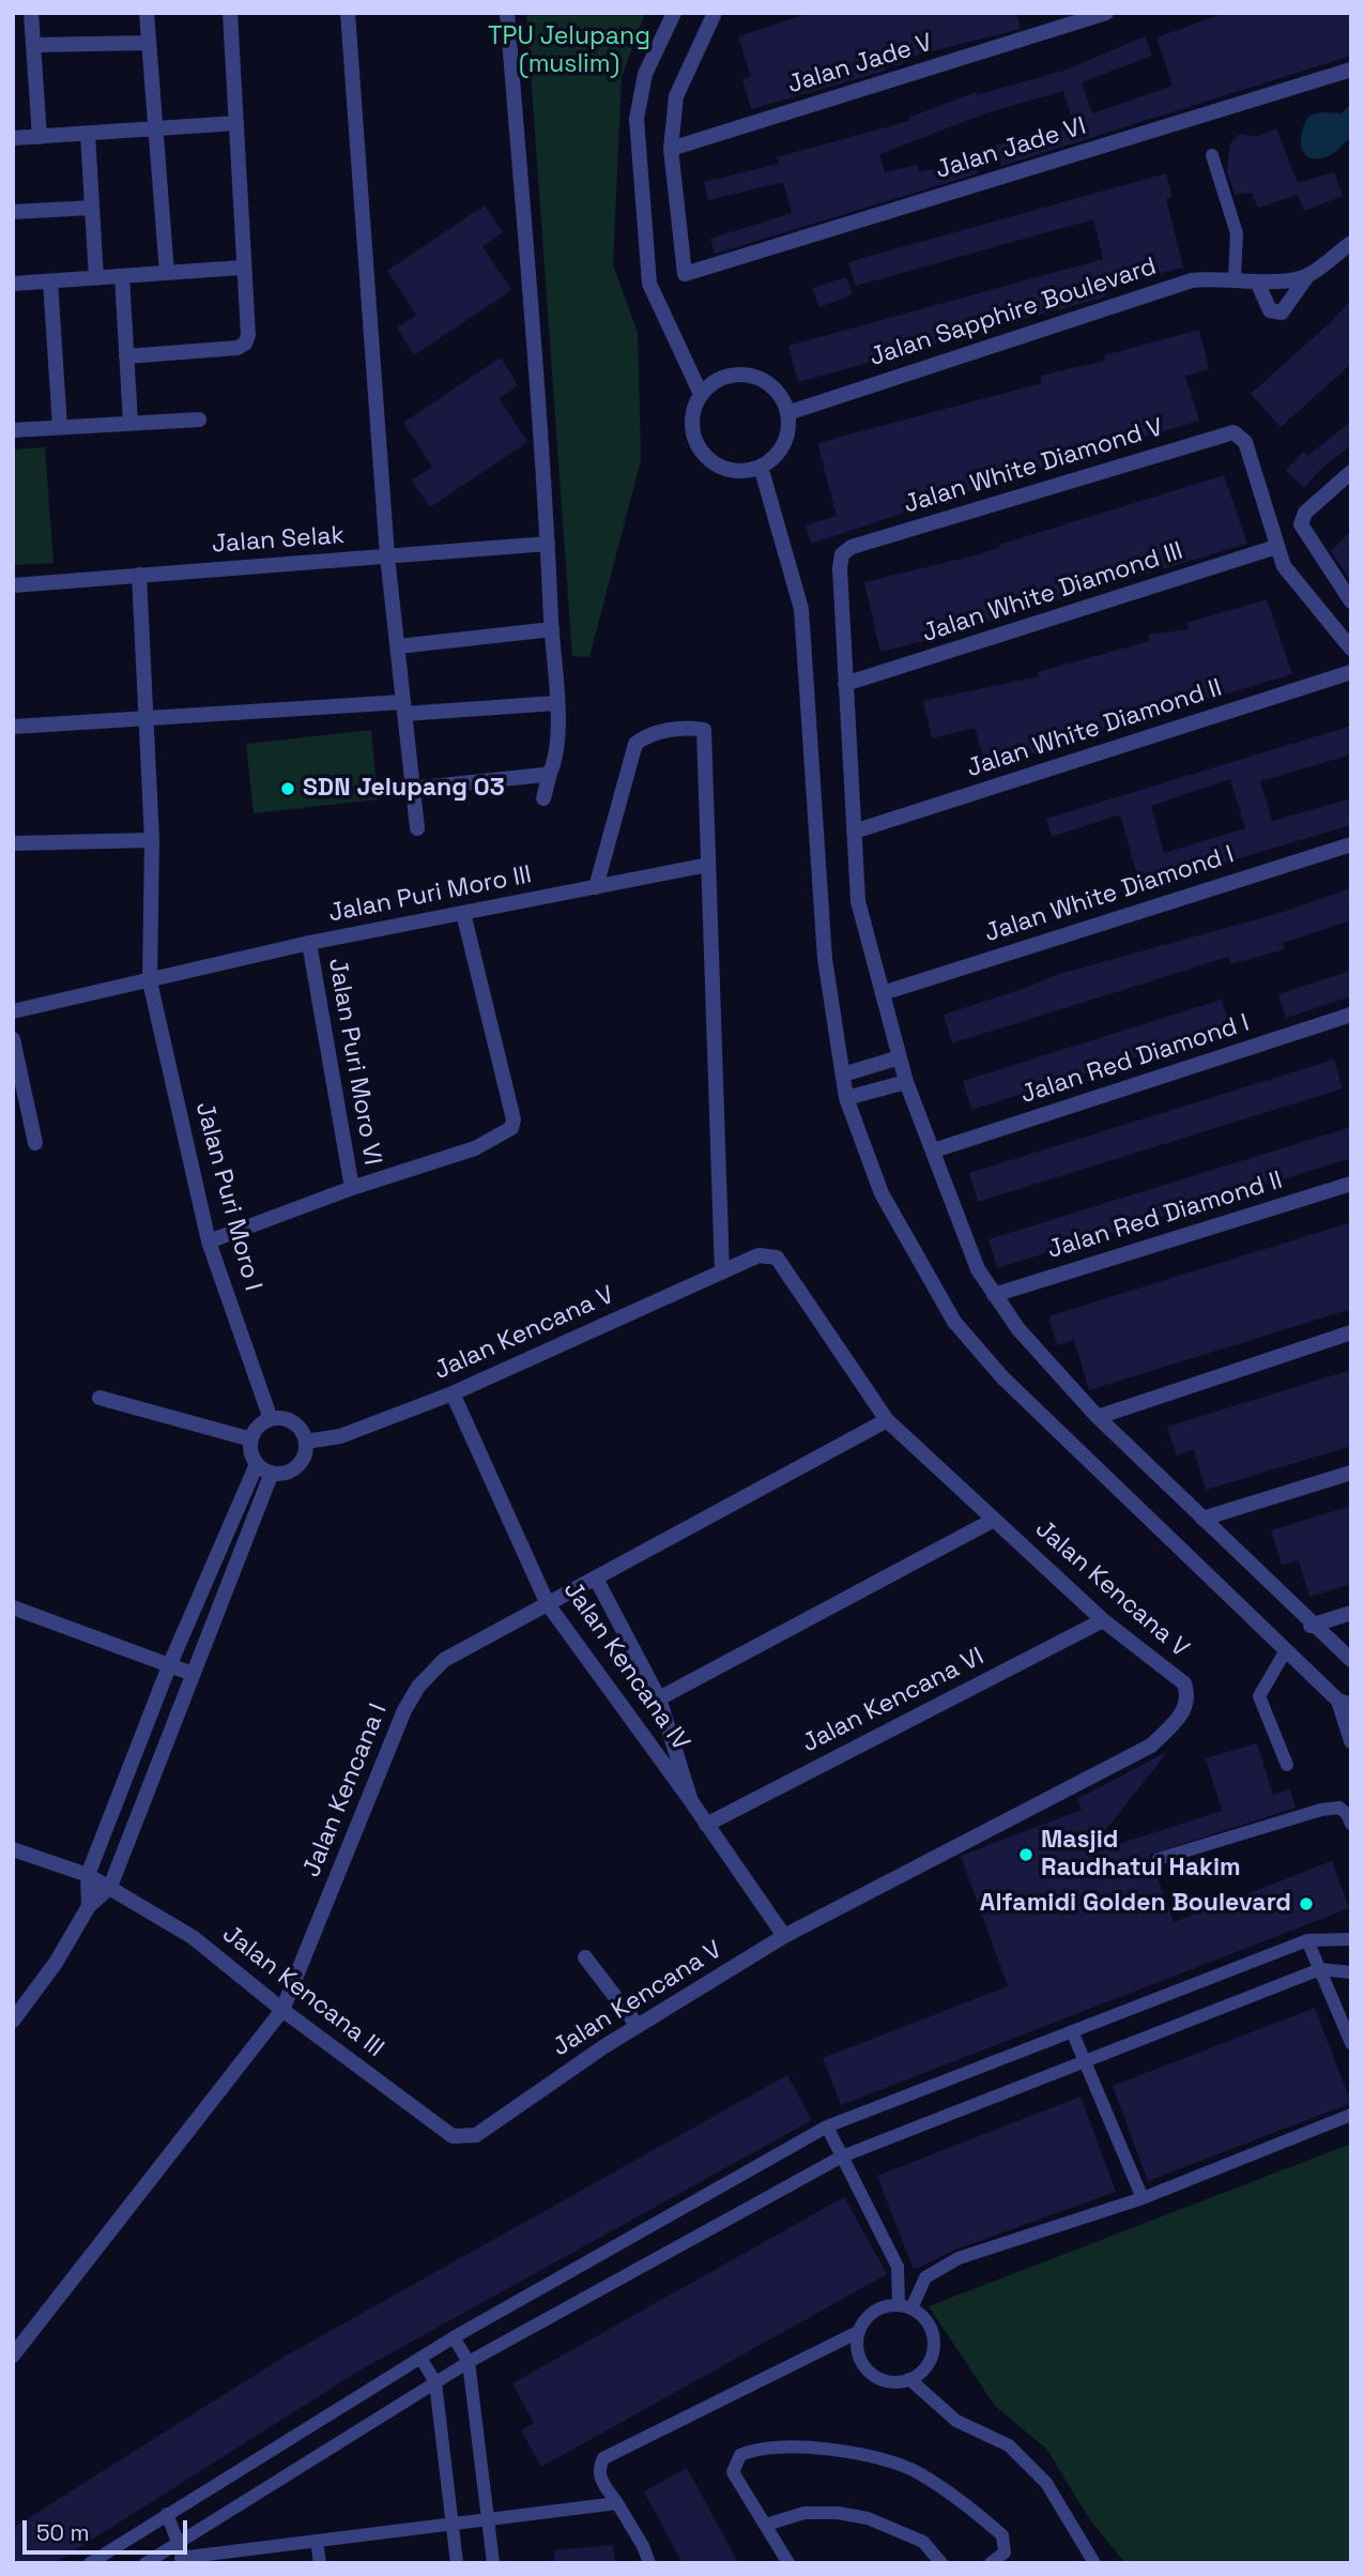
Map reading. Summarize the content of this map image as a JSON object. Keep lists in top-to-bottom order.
{
  "streets": {
    "street": [
      "Jalan Jade V",
      "Jalan Jade VI",
      "Jalan Sapphire Boulevard",
      "Jalan White Diamond V",
      "Jalan Selak",
      "Jalan White Diamond III",
      "Jalan White Diamond II",
      "Jalan Puri Moro III",
      "Jalan White Diamond I",
      "Jalan Red Diamond I",
      "Jalan Puri Moro VI",
      "Jalan Puri Moro I",
      "Jalan Red Diamond II",
      "Jalan Kencana V",
      "Jalan Kencana IV",
      "Jalan Kencana VI",
      "Jalan Kencana I",
      "Jalan Kencana III"
    ]
  },
  "crossings": [
    ["Jalan Jade V", "Jalan Jade VI"],
    ["Jalan White Diamond V", "Jalan White Diamond III"],
    ["Jalan Selak", "Jalan Puri Moro I"],
    ["Jalan Puri Moro III", "Jalan Puri Moro VI"],
    ["Jalan Puri Moro III", "Jalan Puri Moro I"],
    ["Jalan Puri Moro I", "Jalan Kencana V"],
    ["Jalan Kencana V", "Jalan Kencana IV"],
    ["Jalan Kencana V", "Jalan Kencana VI"],
    ["Jalan Kencana V", "Jalan Kencana I"],
    ["Jalan Kencana V", "Jalan Kencana III"],
    ["Jalan Kencana IV", "Jalan Kencana VI"],
    ["Jalan Kencana IV", "Jalan Kencana I"],
    ["Jalan Kencana I", "Jalan Kencana III"]
  ],
  "parks": ["TPU Jelupang (muslim)"],
  "places": ["SDN Jelupang 03", "Masjid Raudhatul Hakim", "Alfamidi Golden Boulevard"],
  "scale_bar": "50 m"
}
